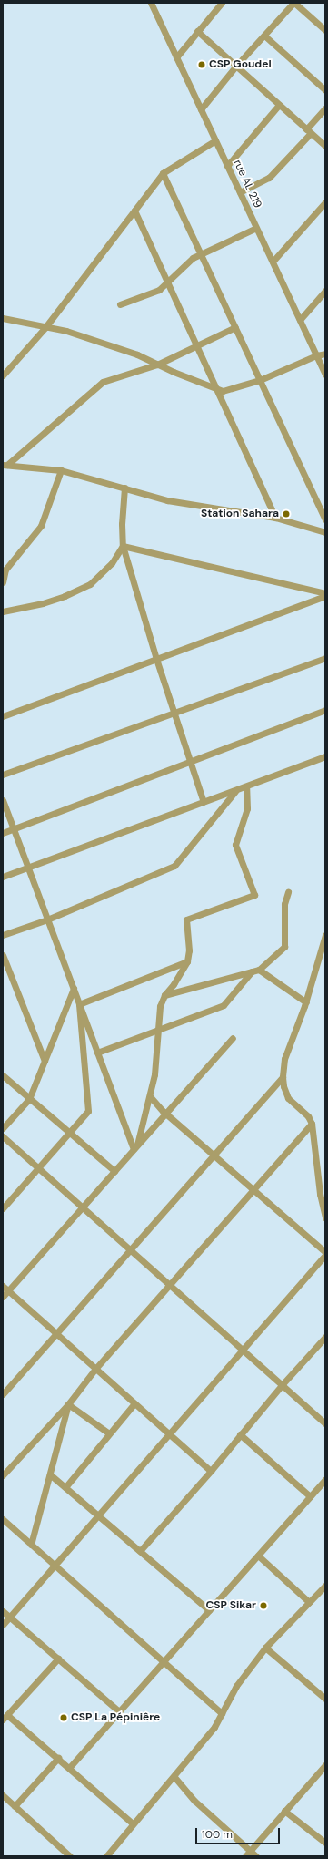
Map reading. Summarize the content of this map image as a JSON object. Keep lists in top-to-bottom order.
{
  "streets": {
    "street": ["rue AL 219"]
  },
  "places": [
    "CSP Goudel",
    "Station Sahara",
    "CSP Sikar",
    "CSP La Pépiniêre"
  ],
  "scale_bar": "100 m"
}
